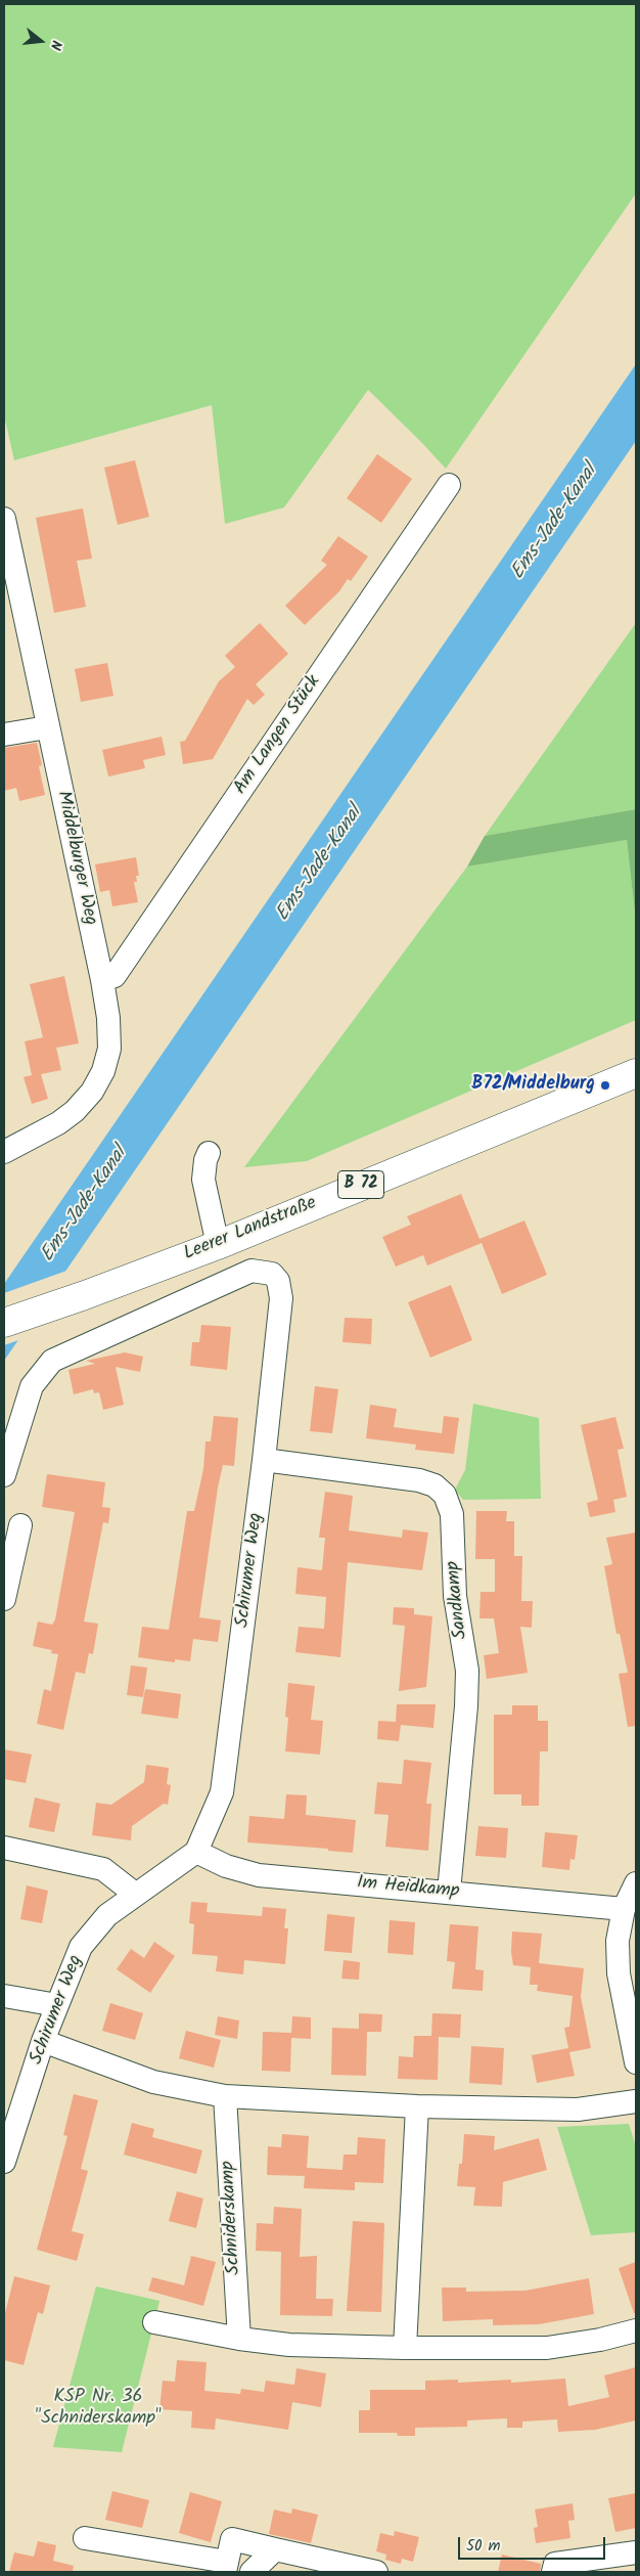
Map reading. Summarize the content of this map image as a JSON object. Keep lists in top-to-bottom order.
{
  "streets": {
    "main road": ["B 72", "Leerer Landstraße"],
    "street": [
      "Am Langen Stück",
      "Middelburger Weg",
      "Schirumer Weg",
      "Sandkamp",
      "Im Heidkamp",
      "Schniderskamp"
    ]
  },
  "crossings": [
    ["Am Langen Stück", "Middelburger Weg"],
    ["Schirumer Weg", "Sandkamp"],
    ["Schirumer Weg", "Im Heidkamp"],
    ["Sandkamp", "Im Heidkamp"]
  ],
  "water": ["Ems-Jade-Kanal"],
  "parks": ["KSP Nr. 36 \"Schniderskamp\""],
  "places": ["B72/Middelburg"],
  "scale_bar": "50 m",
  "north": "right"
}
